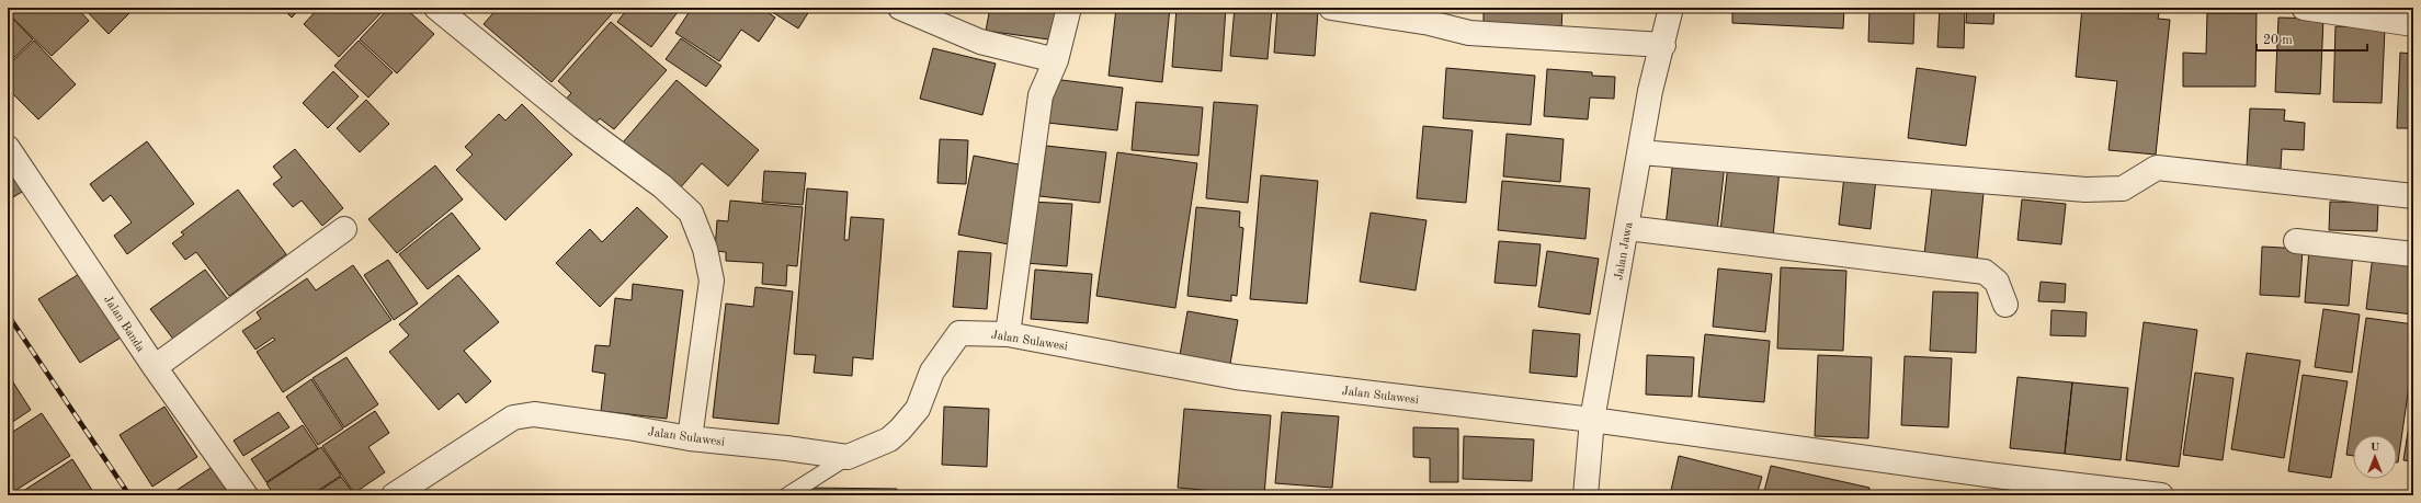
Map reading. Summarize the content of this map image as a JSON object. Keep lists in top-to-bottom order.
{
  "streets": {
    "street": ["Jalan Jawa", "Jalan Banda", "Jalan Sulawesi"]
  },
  "crossings": [
    ["Jalan Jawa", "Jalan Sulawesi"]
  ],
  "scale_bar": "20 m",
  "north": "top"
}
